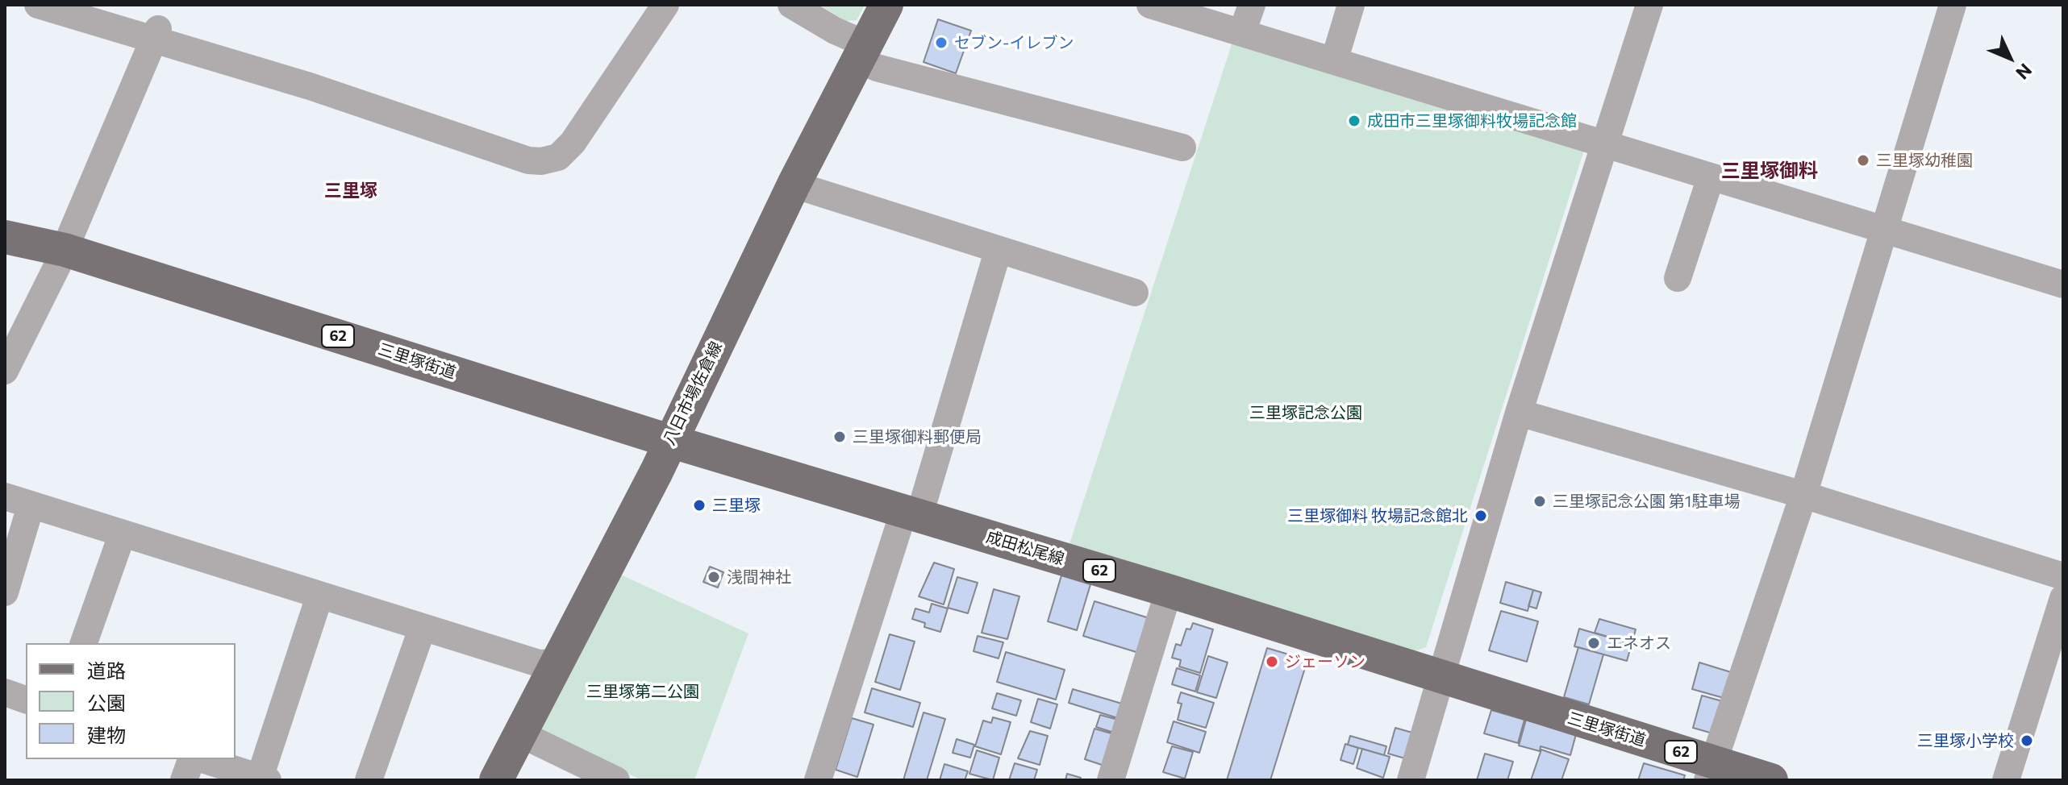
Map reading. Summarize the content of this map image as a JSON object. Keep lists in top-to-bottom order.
{
  "streets": {
    "main road": [
      "62",
      "三里塚街道",
      "八日市場佐倉線",
      "成田松尾線"
    ]
  },
  "crossings": [
    ["三里塚街道", "八日市場佐倉線"],
    ["三里塚街道", "成田松尾線"]
  ],
  "districts": ["三里塚御料", "三里塚"],
  "parks": ["三里塚記念公園", "三里塚第二公園"],
  "places": [
    "セブン-イレブン",
    "成田市三里塚御料牧場記念館",
    "三里塚幼稚園",
    "三里塚御料郵便局",
    "三里塚記念公園 第1駐車場",
    "三里塚",
    "三里塚御料 牧場記念館北",
    "浅間神社",
    "エネオス",
    "ジェーソン",
    "三里塚小学校"
  ],
  "legend": ["道路", "公園", "建物"],
  "north": "bottom right"
}
